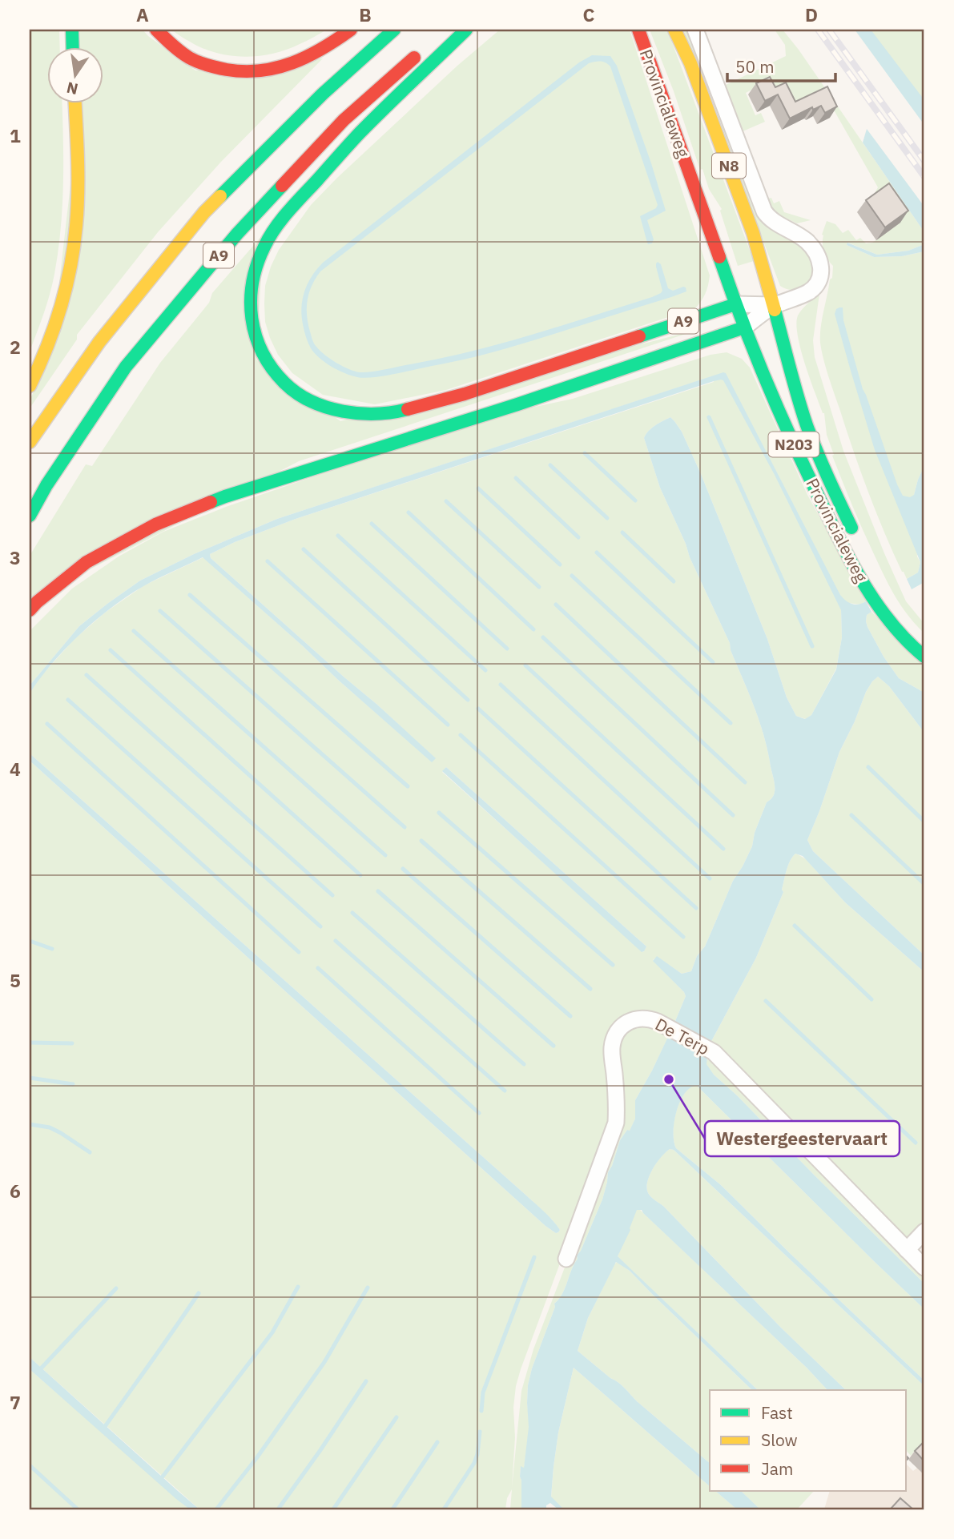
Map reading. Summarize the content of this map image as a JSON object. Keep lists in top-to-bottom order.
{
  "streets": {
    "main road": [
      "Provincialeweg",
      "N8",
      "A9",
      "N203"
    ],
    "street": ["De Terp"]
  },
  "crossings": [
    ["Provincialeweg", "A9"]
  ],
  "places": ["Westergeestervaart"],
  "legend": ["Fast", "Slow", "Jam"],
  "scale_bar": "50 m",
  "north": "bottom",
  "grid": {
    "columns": [
      "A",
      "B",
      "C",
      "D"
    ],
    "rows": [
      "1",
      "2",
      "3",
      "4",
      "5",
      "6",
      "7"
    ]
  }
}
